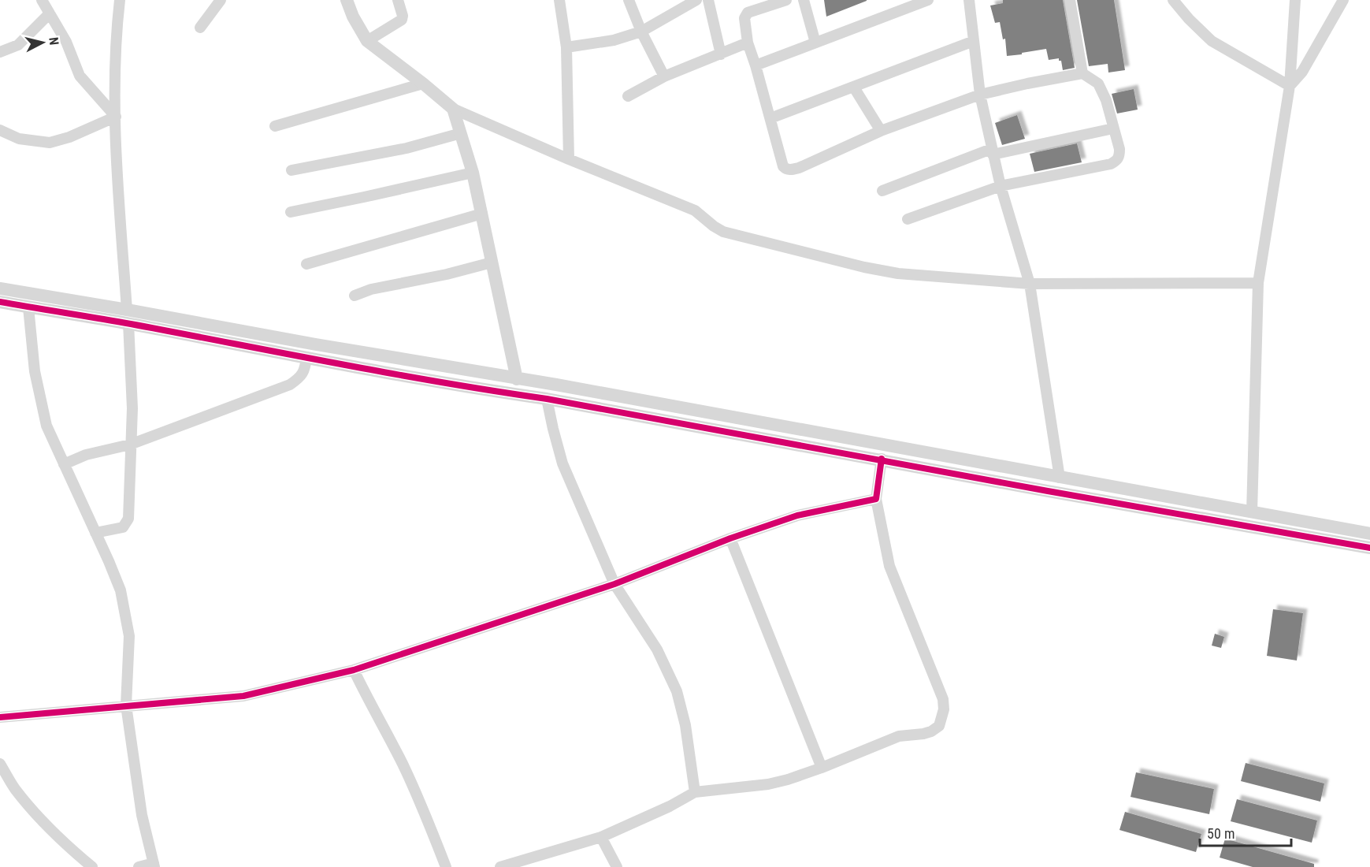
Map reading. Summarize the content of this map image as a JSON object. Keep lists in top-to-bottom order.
{
  "scale_bar": "50 m",
  "north": "right"
}
